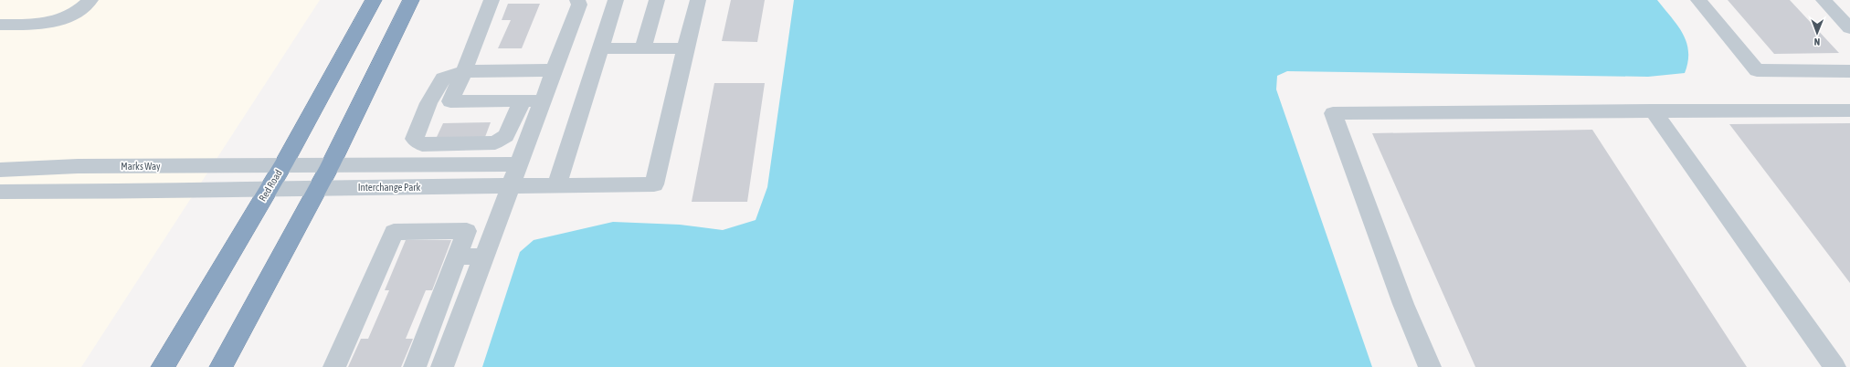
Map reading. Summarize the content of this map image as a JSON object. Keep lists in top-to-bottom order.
{
  "streets": {
    "highway": ["Red Road"],
    "street": ["Marks Way", "Interchange Park"]
  },
  "crossings": [
    ["Marks Way", "Red Road"],
    ["Red Road", "Interchange Park"]
  ],
  "north": "bottom"
}
